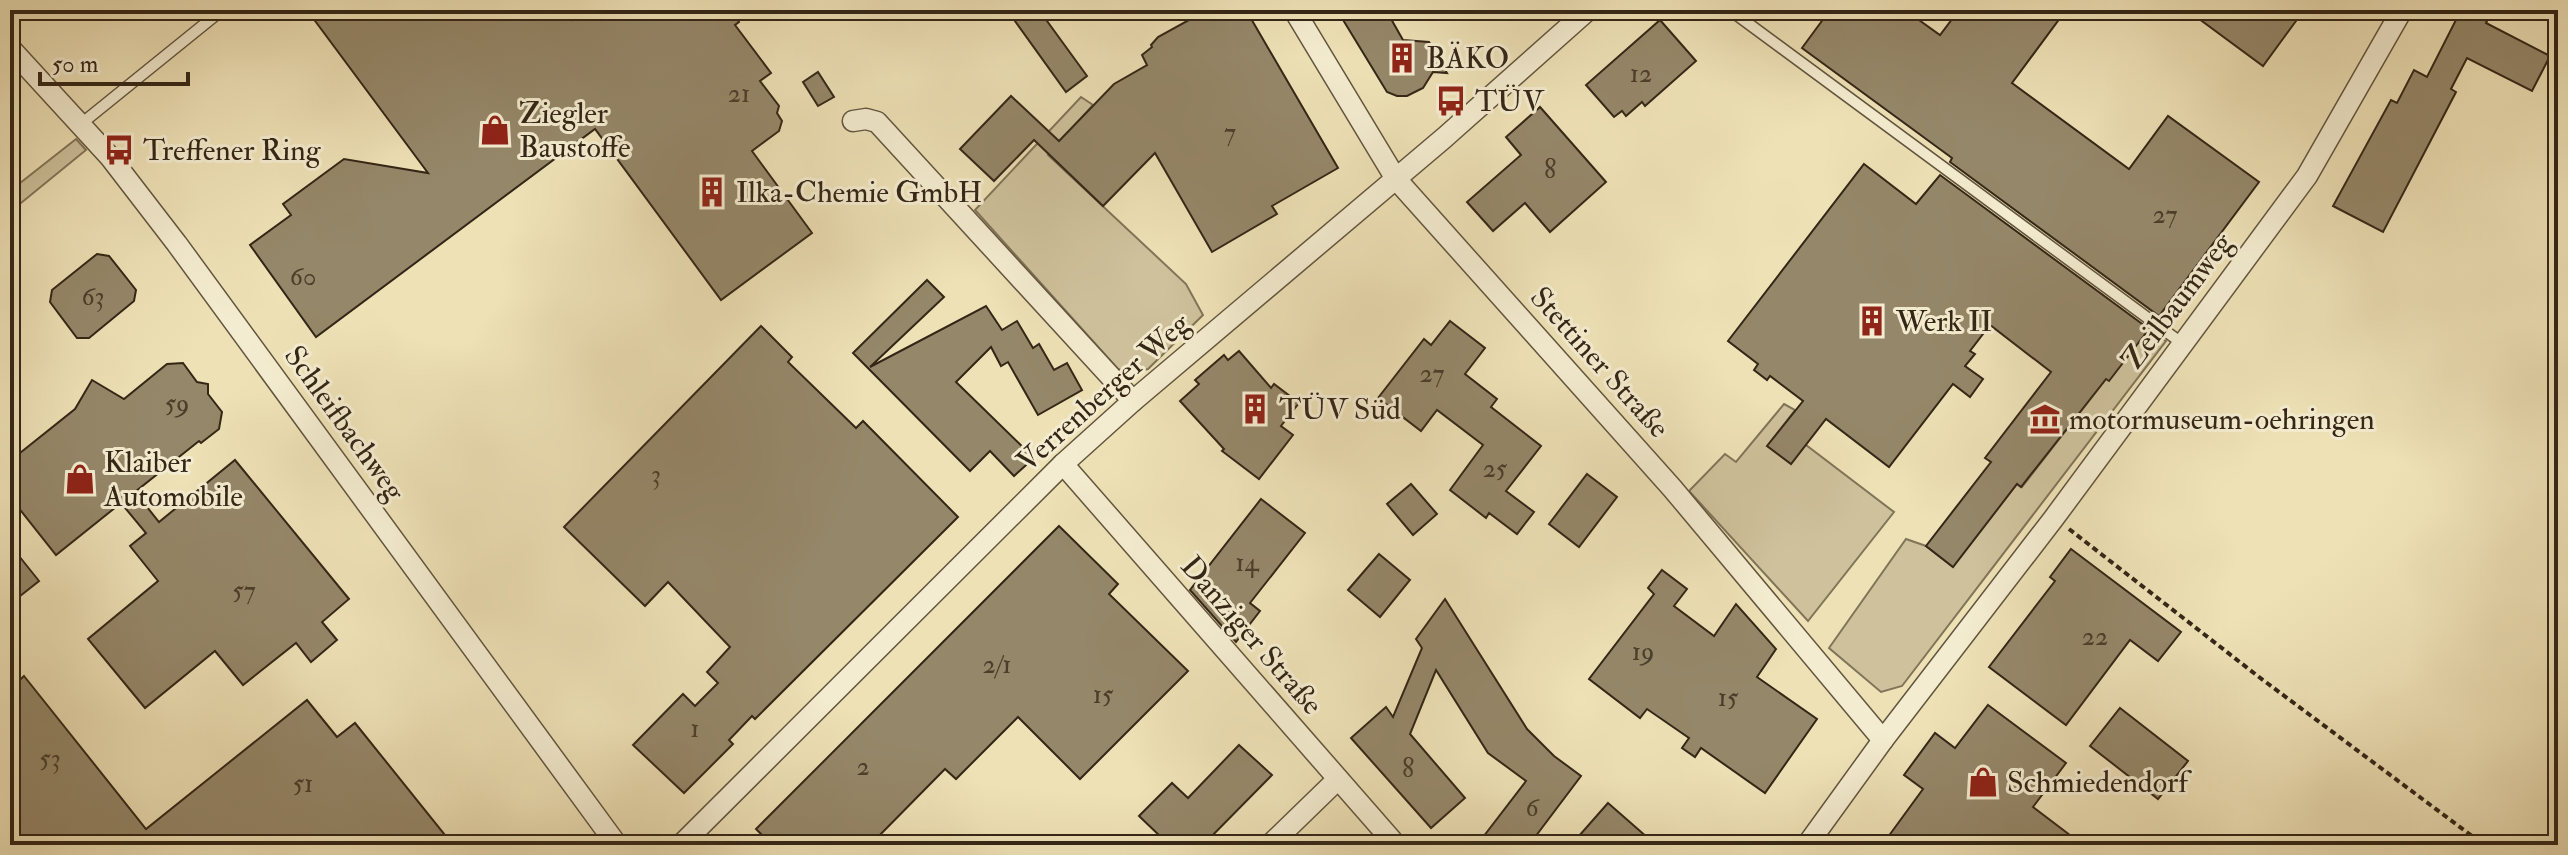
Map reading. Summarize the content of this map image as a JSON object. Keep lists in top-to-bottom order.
{
  "streets": {
    "street": [
      "Zeilbaumweg",
      "Stettiner Straße",
      "Verrenberger Weg",
      "Schleifbachweg",
      "Danziger Straße"
    ]
  },
  "crossings": [
    ["Zeilbaumweg", "Stettiner Straße"],
    ["Stettiner Straße", "Verrenberger Weg"],
    ["Verrenberger Weg", "Danziger Straße"]
  ],
  "places": {
    "building": [
      "BÄKO",
      "Ilka-Chemie GmbH",
      "Werk II",
      "TÜV Süd"
    ],
    "bus stop": ["TÜV", "Treffener Ring"],
    "shop": ["Ziegler Baustoffe", "Klaiber Automobile", "Schmiedendorf"],
    "museum": ["motormuseum-oehringen"]
  },
  "house_numbers": [
    "12",
    "21",
    "7",
    "8",
    "27",
    "60",
    "63",
    "27",
    "59",
    "25",
    "3",
    "14",
    "57",
    "22",
    "19",
    "2/1",
    "15",
    "15",
    "1",
    "53",
    "2",
    "8",
    "51",
    "6"
  ],
  "scale_bar": "50 m"
}
